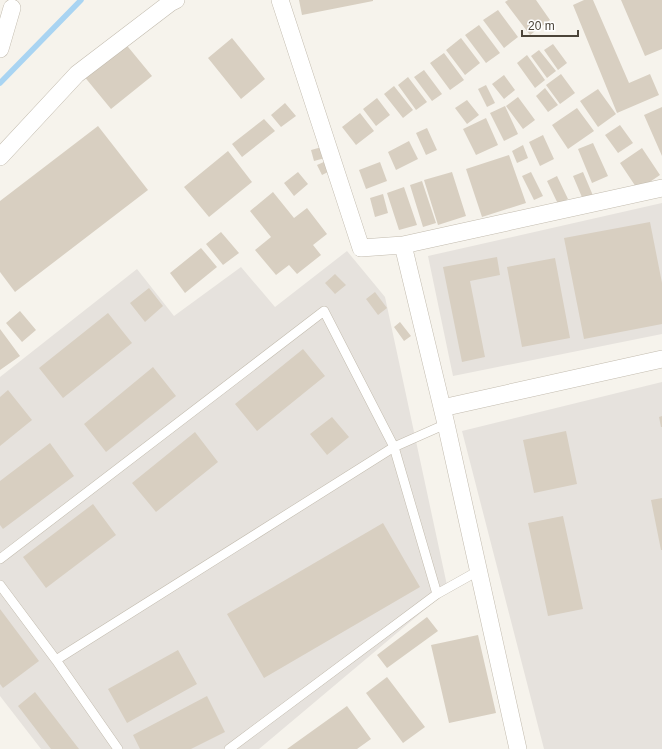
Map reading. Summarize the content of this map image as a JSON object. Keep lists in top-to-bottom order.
{
  "scale_bar": "20 m"
}
